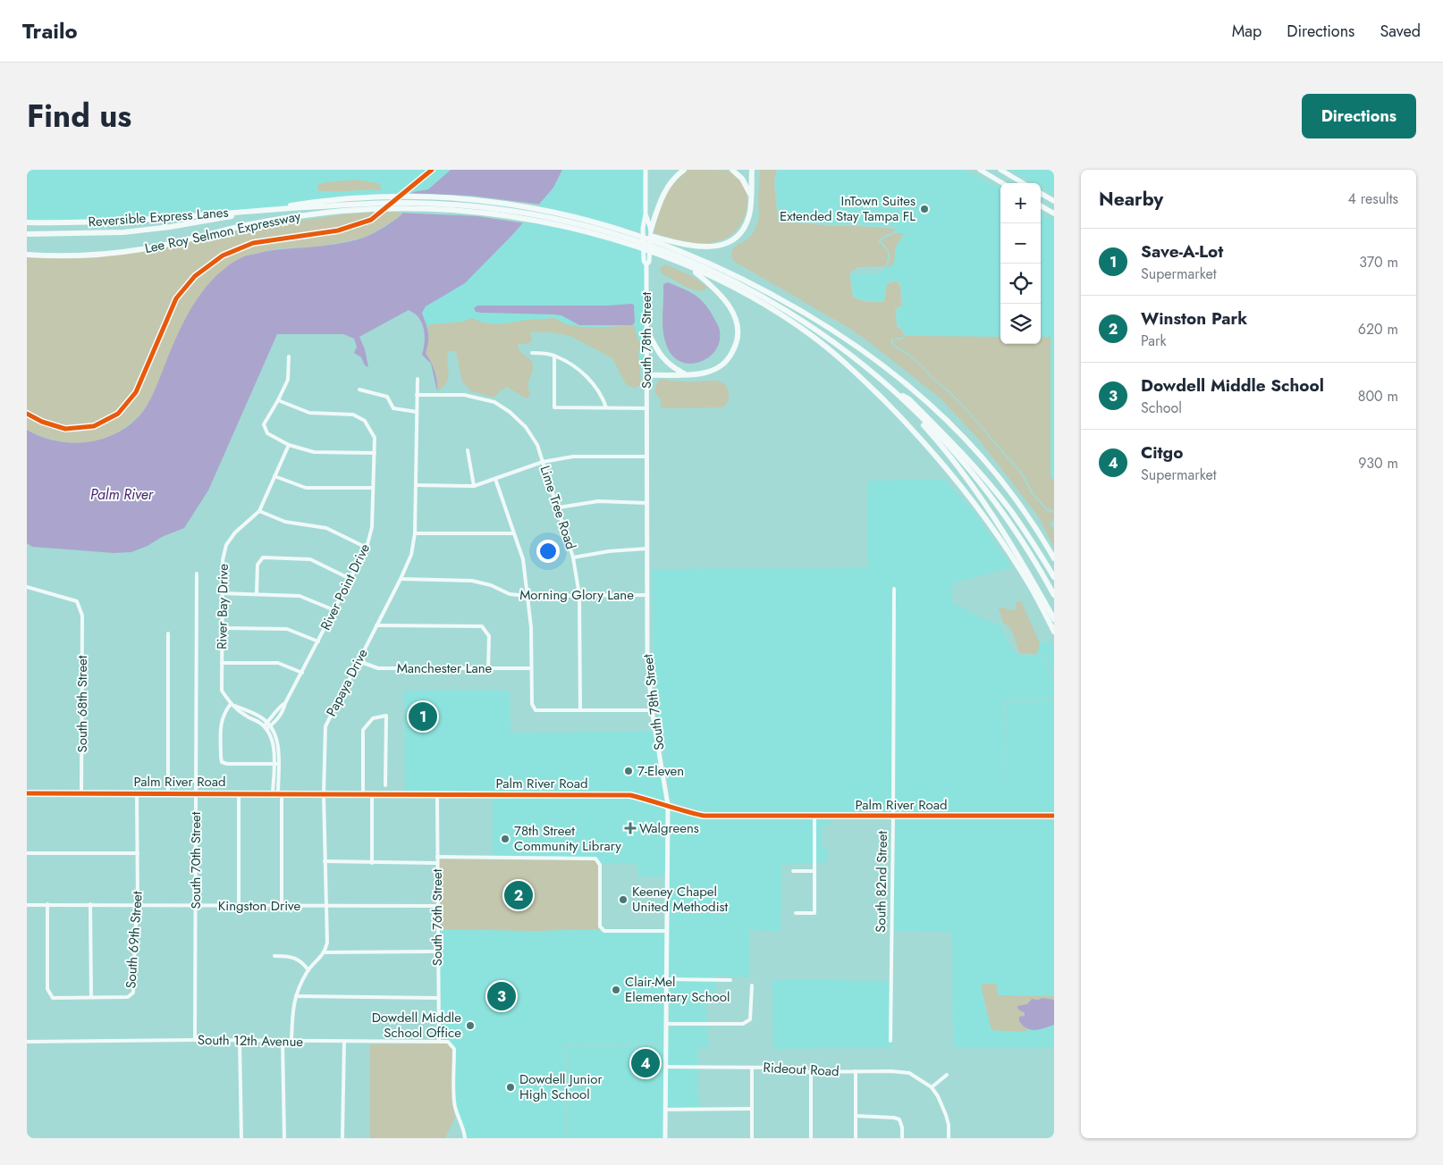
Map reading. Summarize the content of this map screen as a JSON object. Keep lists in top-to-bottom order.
{
  "streets": {
    "highway": ["Reversible Express Lanes", "Lee Roy Selmon Expressway"],
    "street": [
      "South 78th Street",
      "Lime Tree Road",
      "River Point Drive",
      "Morning Glory Lane",
      "River Bay Drive",
      "Manchester Lane",
      "Papaya Drive",
      "South 68th Street",
      "Palm River Road",
      "South 70th Street",
      "South 82nd Street",
      "Kingston Drive",
      "South 76th Street",
      "South 69th Street",
      "South 12th Avenue",
      "Rideout Road"
    ]
  },
  "crossings": [
    ["South 78th Street", "Morning Glory Lane"],
    ["South 78th Street", "Palm River Road"],
    ["South 78th Street", "Rideout Road"],
    ["Lime Tree Road", "Morning Glory Lane"],
    ["Lime Tree Road", "Papaya Drive"],
    ["River Point Drive", "River Bay Drive"],
    ["Morning Glory Lane", "Papaya Drive"],
    ["Manchester Lane", "Papaya Drive"],
    ["Papaya Drive", "Palm River Road"],
    ["Papaya Drive", "Kingston Drive"],
    ["South 68th Street", "Palm River Road"],
    ["Palm River Road", "South 70th Street"],
    ["Palm River Road", "South 82nd Street"],
    ["Palm River Road", "South 76th Street"],
    ["Palm River Road", "South 69th Street"],
    ["South 70th Street", "Kingston Drive"],
    ["South 70th Street", "South 12th Avenue"],
    ["Kingston Drive", "South 76th Street"],
    ["Kingston Drive", "South 69th Street"],
    ["South 76th Street", "South 12th Avenue"]
  ],
  "water": ["Palm River"],
  "places": {
    "other": [
      "InTown Suites Extended Stay Tampa FL",
      "7-Eleven",
      "78th Street Community Library",
      "Keeney Chapel United Methodist",
      "Clair-Mel Elementary School",
      "Dowdell Middle School Office",
      "Dowdell Junior High School"
    ],
    "health": ["Walgreens"]
  },
  "page": {
    "header": "Trailo",
    "nav": ["Map", "Directions", "Saved"],
    "title": "Find us",
    "buttons": "Directions",
    "heading": ["Nearby", "4 results"],
    "map_buttons": ["+", "−"],
    "list": [
      {
        "mark": "1",
        "name": "Save-A-Lot",
        "note": "Supermarket",
        "value": "370 m"
      },
      {
        "mark": "2",
        "name": "Winston Park",
        "note": "Park",
        "value": "620 m"
      },
      {
        "mark": "3",
        "name": "Dowdell Middle School",
        "note": "School",
        "value": "800 m"
      },
      {
        "mark": "4",
        "name": "Citgo",
        "note": "Supermarket",
        "value": "930 m"
      }
    ],
    "pins": [
      "1",
      "2",
      "3",
      "4"
    ]
  }
}
